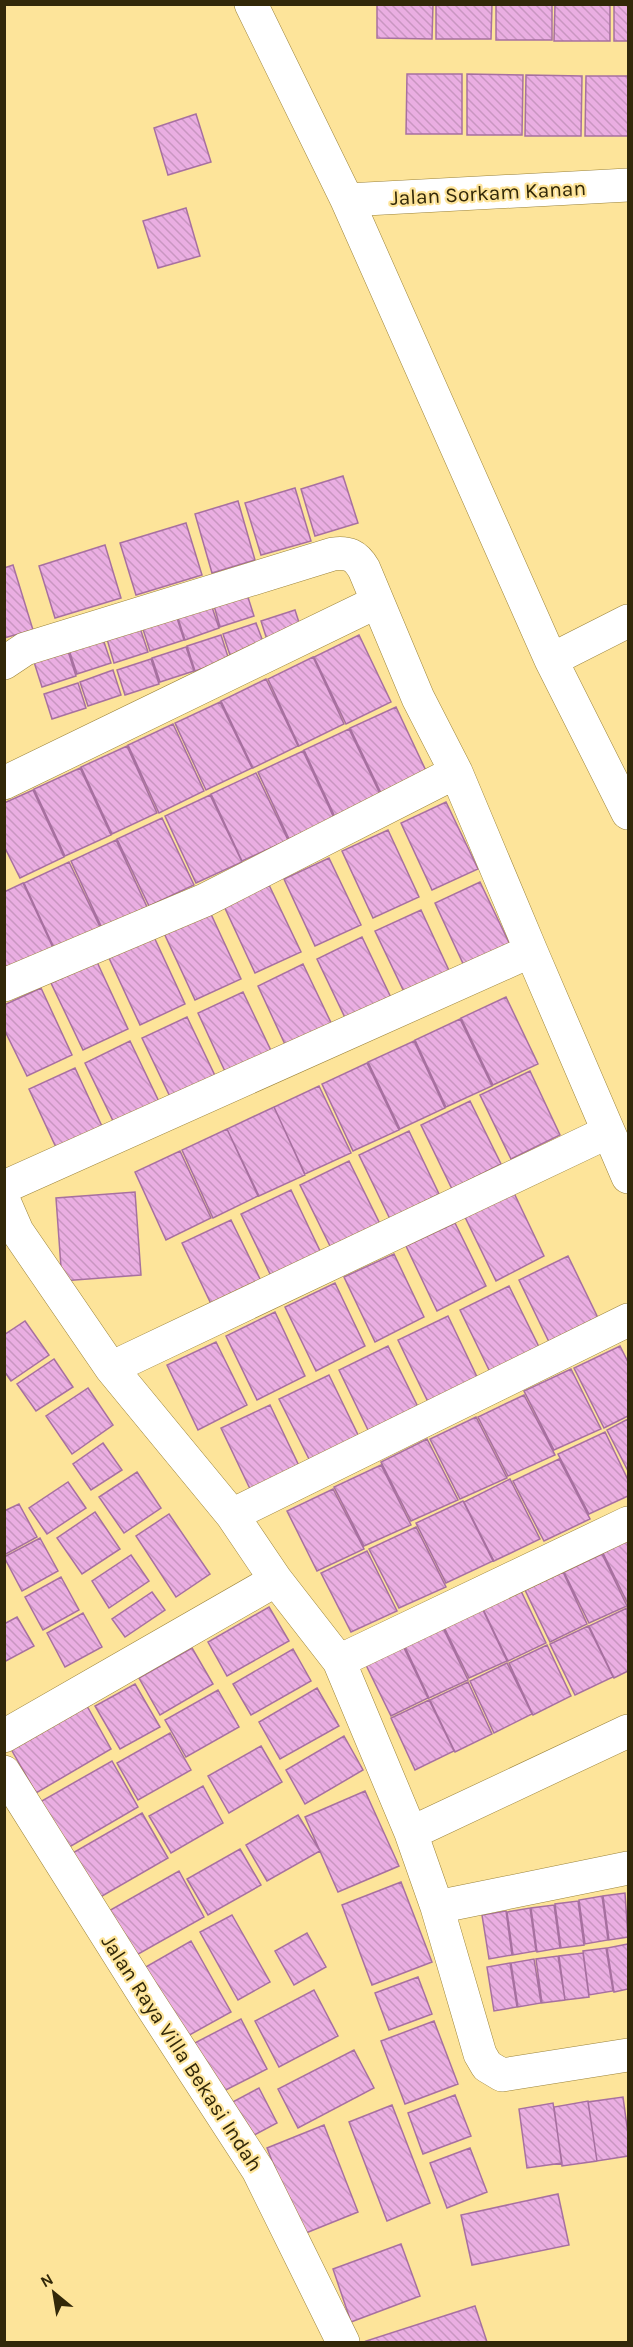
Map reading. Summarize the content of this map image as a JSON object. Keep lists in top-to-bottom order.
{
  "streets": {
    "street": ["Jalan Sorkam Kanan", "Jalan Raya Villa Bekasi Indah"]
  },
  "north": "top left"
}
